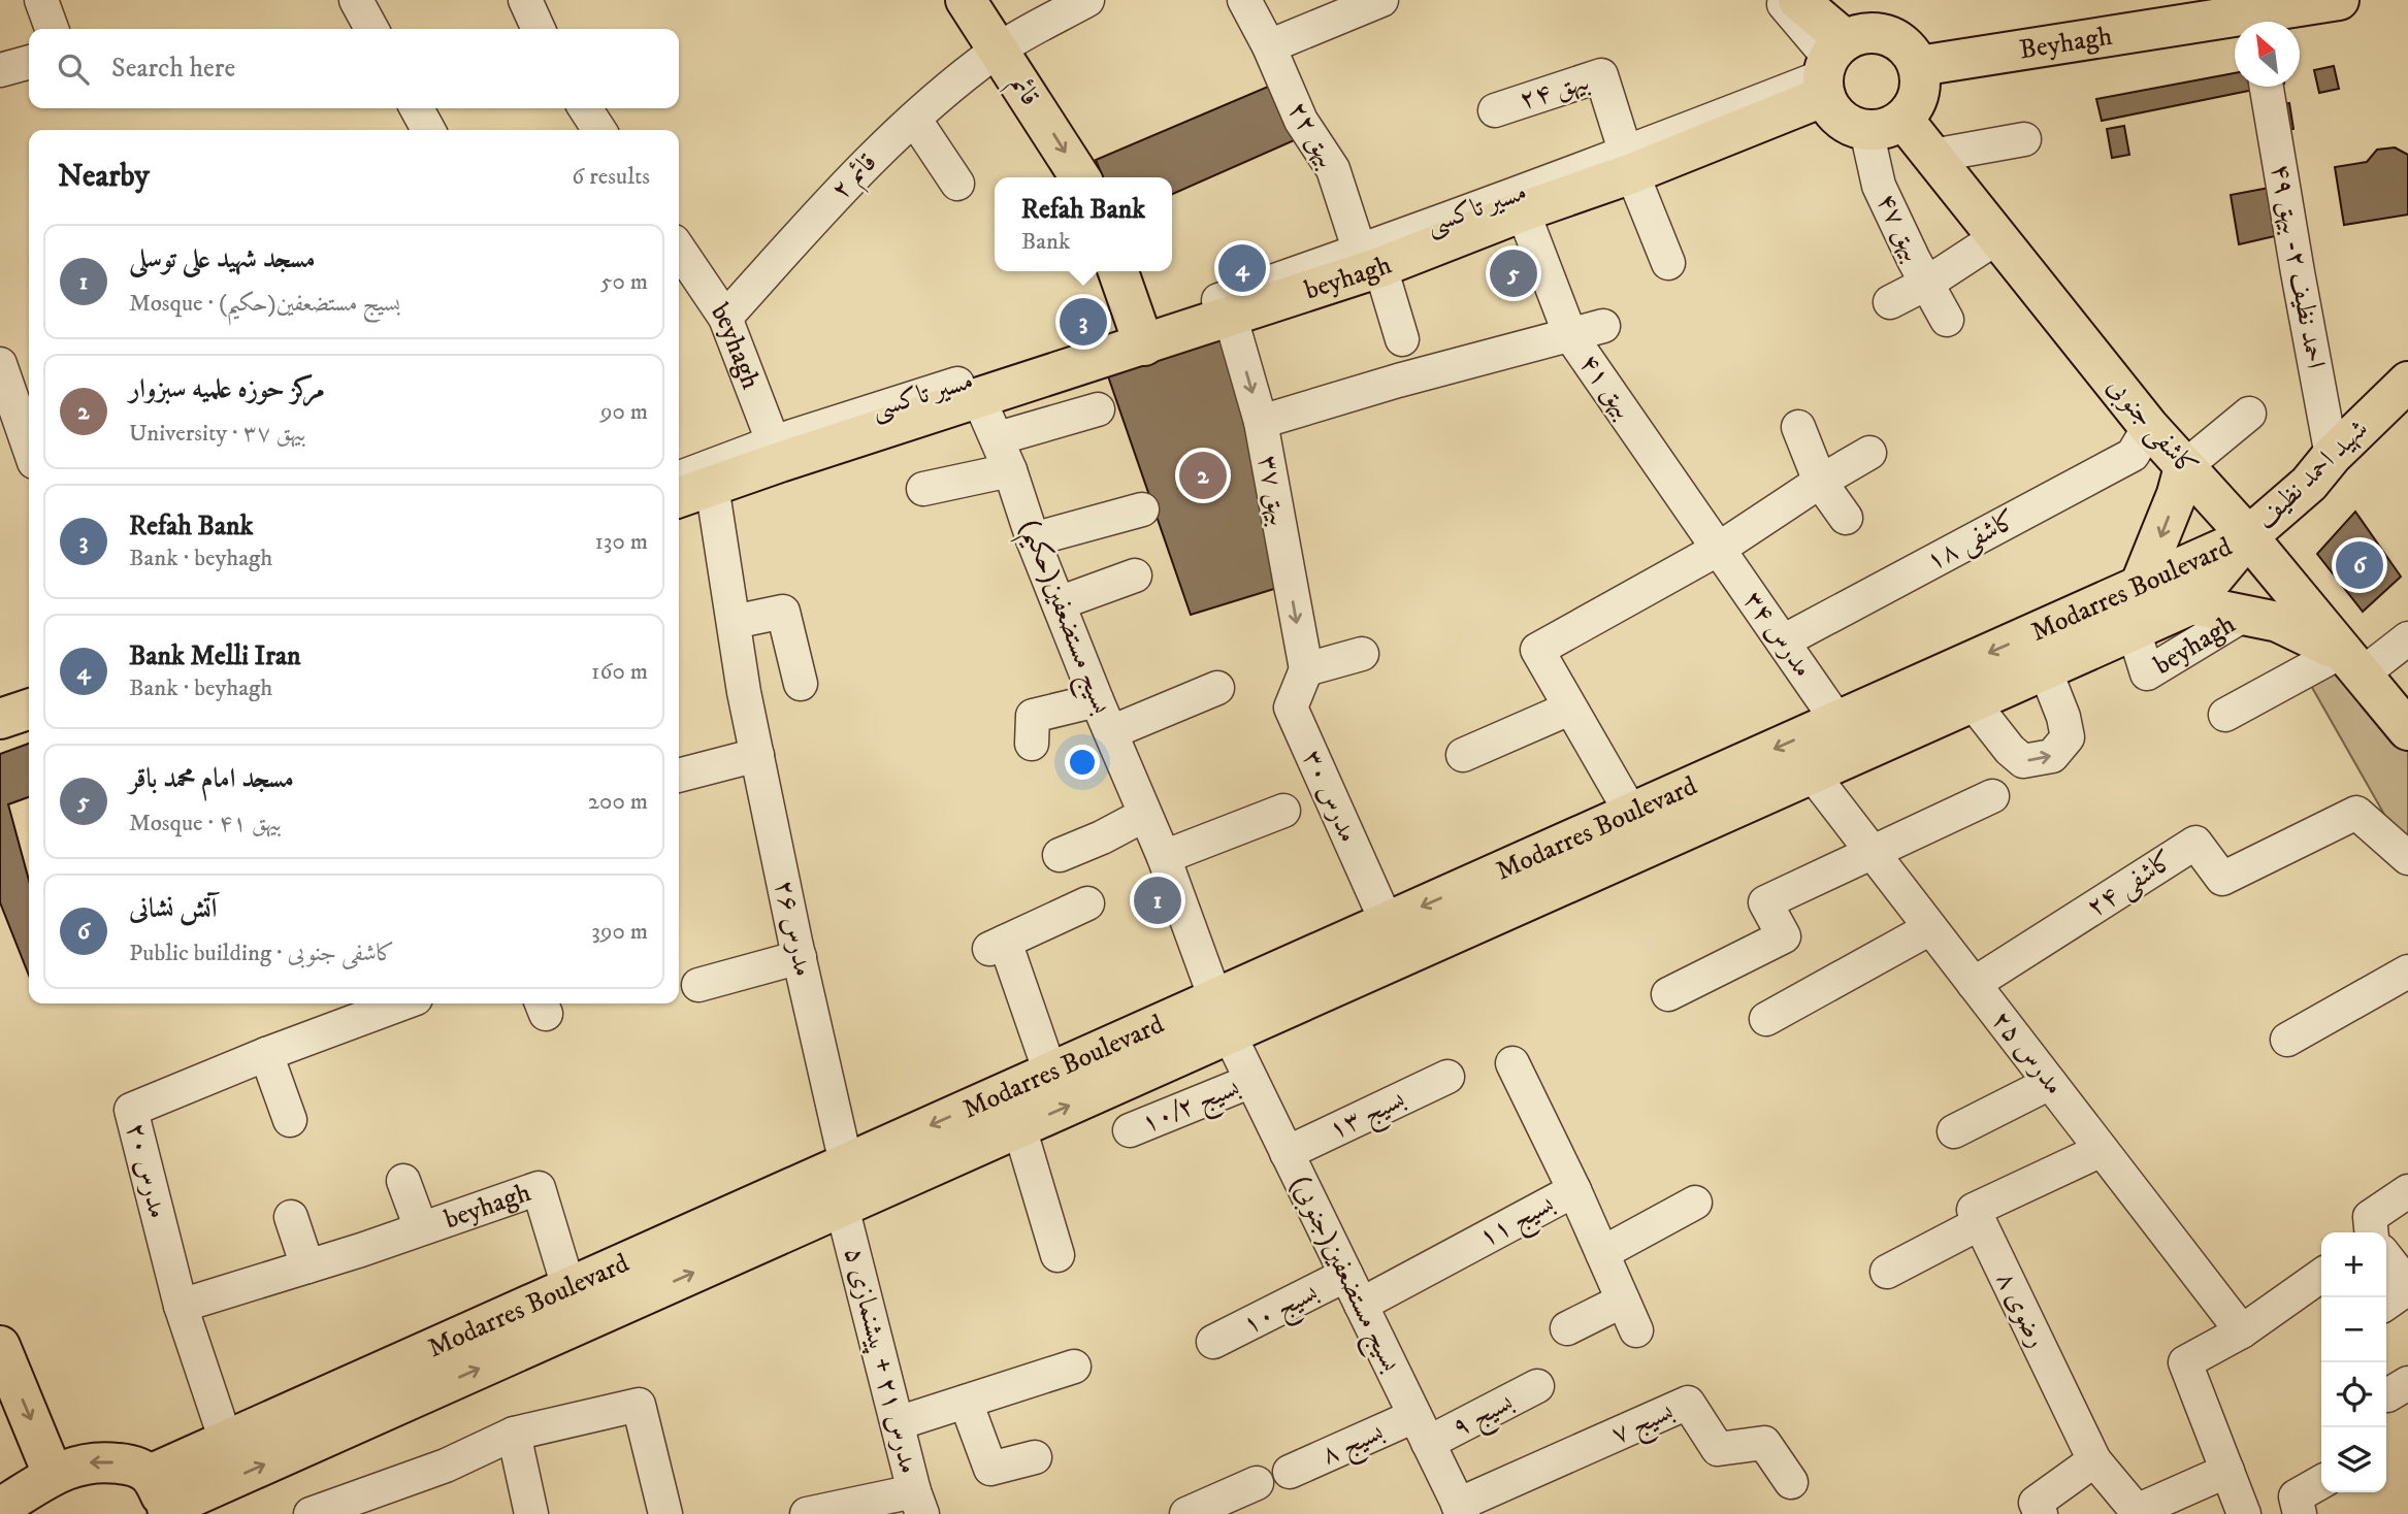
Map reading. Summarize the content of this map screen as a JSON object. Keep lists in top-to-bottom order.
{
  "streets": {
    "main road": [
      "Beyhagh",
      "قائم",
      "beyhagh",
      "کاشفی جنوبی",
      "شهید احمد نظیف",
      "Modarres Boulevard"
    ],
    "street": [
      "بیهق ۲۴",
      "بیهق ۲۲",
      "قائم ۲",
      "مسیر تاکسی",
      "بیهق ۴۷",
      "احمد نظیف ۲- بیهق ۴۹",
      "بیهق ۴۱",
      "بیهق ۳۷",
      "کاشفی ۱۸",
      "بسیج مستضعفین(حکیم)",
      "مدرس ۳۴",
      "مدرس ۳۰",
      "کاشفی ۲۴",
      "مدرس ۲۶",
      "مدرس ۲۵",
      "بسیج ۱۰/۲",
      "بسیج ۱۳",
      "مدرس ۲۰",
      "بسیج ۱۱",
      "بسیج مستضعفین(جنوبی)",
      "بسیج ۱۰",
      "رضوی ۸",
      "مدرس ۲۱ + پیشنمازی ۵",
      "بسیج ۹",
      "بسیج ۷",
      "بسیج ۸"
    ]
  },
  "crossings": [
    ["Beyhagh", "بیهق ۴۷"],
    ["Beyhagh", "beyhagh"],
    ["Beyhagh", "کاشفی جنوبی"],
    ["قائم", "قائم ۲"],
    ["بیهق ۲۴", "مسیر تاکسی"],
    ["بیهق ۲۴", "beyhagh"],
    ["بیهق ۲۲", "مسیر تاکسی"],
    ["بیهق ۲۲", "beyhagh"],
    ["قائم ۲", "beyhagh"],
    ["مسیر تاکسی", "beyhagh"],
    ["بیهق ۴۷", "beyhagh"],
    ["بیهق ۴۷", "کاشفی جنوبی"],
    ["احمد نظیف ۲- بیهق ۴۹", "شهید احمد نظیف"],
    ["beyhagh", "بیهق ۴۱"],
    ["beyhagh", "کاشفی جنوبی"],
    ["beyhagh", "بیهق ۳۷"],
    ["beyhagh", "Modarres Boulevard"],
    ["beyhagh", "بسیج مستضعفین(حکیم)"],
    ["beyhagh", "مدرس ۲۰"],
    ["بیهق ۴۱", "مدرس ۳۴"],
    ["کاشفی جنوبی", "شهید احمد نظیف"],
    ["کاشفی جنوبی", "کاشفی ۱۸"],
    ["کاشفی جنوبی", "Modarres Boulevard"],
    ["شهید احمد نظیف", "Modarres Boulevard"],
    ["بیهق ۳۷", "مدرس ۳۰"],
    ["کاشفی ۱۸", "مدرس ۳۴"],
    ["Modarres Boulevard", "بسیج مستضعفین(حکیم)"],
    ["Modarres Boulevard", "مدرس ۳۴"],
    ["Modarres Boulevard", "مدرس ۳۰"],
    ["Modarres Boulevard", "مدرس ۲۶"],
    ["Modarres Boulevard", "مدرس ۲۵"],
    ["Modarres Boulevard", "مدرس ۲۰"],
    ["Modarres Boulevard", "بسیج مستضعفین(جنوبی)"],
    ["Modarres Boulevard", "مدرس ۲۱ + پیشنمازی ۵"],
    ["بسیج مستضعفین(حکیم)", "بسیج مستضعفین(جنوبی)"],
    ["کاشفی ۲۴", "مدرس ۲۵"],
    ["بسیج ۱۰/۲", "بسیج مستضعفین(جنوبی)"],
    ["بسیج ۱۳", "بسیج مستضعفین(جنوبی)"],
    ["بسیج ۱۱", "بسیج مستضعفین(جنوبی)"],
    ["بسیج مستضعفین(جنوبی)", "بسیج ۱۰"],
    ["بسیج مستضعفین(جنوبی)", "بسیج ۹"],
    ["بسیج مستضعفین(جنوبی)", "بسیج ۷"],
    ["بسیج مستضعفین(جنوبی)", "بسیج ۸"],
    ["بسیج ۹", "بسیج ۸"]
  ],
  "one_way": ["قائم", "بیهق ۳۷"],
  "north": "top left",
  "page": {
    "search": "Search here",
    "heading": ["Nearby", "6 results"],
    "popup": ["Refah Bank", "Bank"],
    "list": [
      {
        "mark": "1",
        "name": "مسجد شهید علی توسلی",
        "note": "Mosque · بسیج مستضعفین(حکیم)",
        "value": "50 m"
      },
      {
        "mark": "2",
        "name": "مرکز حوزه علمیه سبزوار",
        "note": "University · بیهق ۳۷",
        "value": "90 m"
      },
      {
        "mark": "3",
        "name": "Refah Bank",
        "note": "Bank · beyhagh",
        "value": "130 m"
      },
      {
        "mark": "4",
        "name": "Bank Melli Iran",
        "note": "Bank · beyhagh",
        "value": "160 m"
      },
      {
        "mark": "5",
        "name": "مسجد امام محمد باقر",
        "note": "Mosque · بیهق ۴۱",
        "value": "200 m"
      },
      {
        "mark": "6",
        "name": "آتش نشانی",
        "note": "Public building · کاشفی جنوبی",
        "value": "390 m"
      }
    ],
    "pins": [
      "4",
      "5",
      "3",
      "2",
      "6",
      "1"
    ],
    "map_buttons": ["+", "−"]
  }
}
